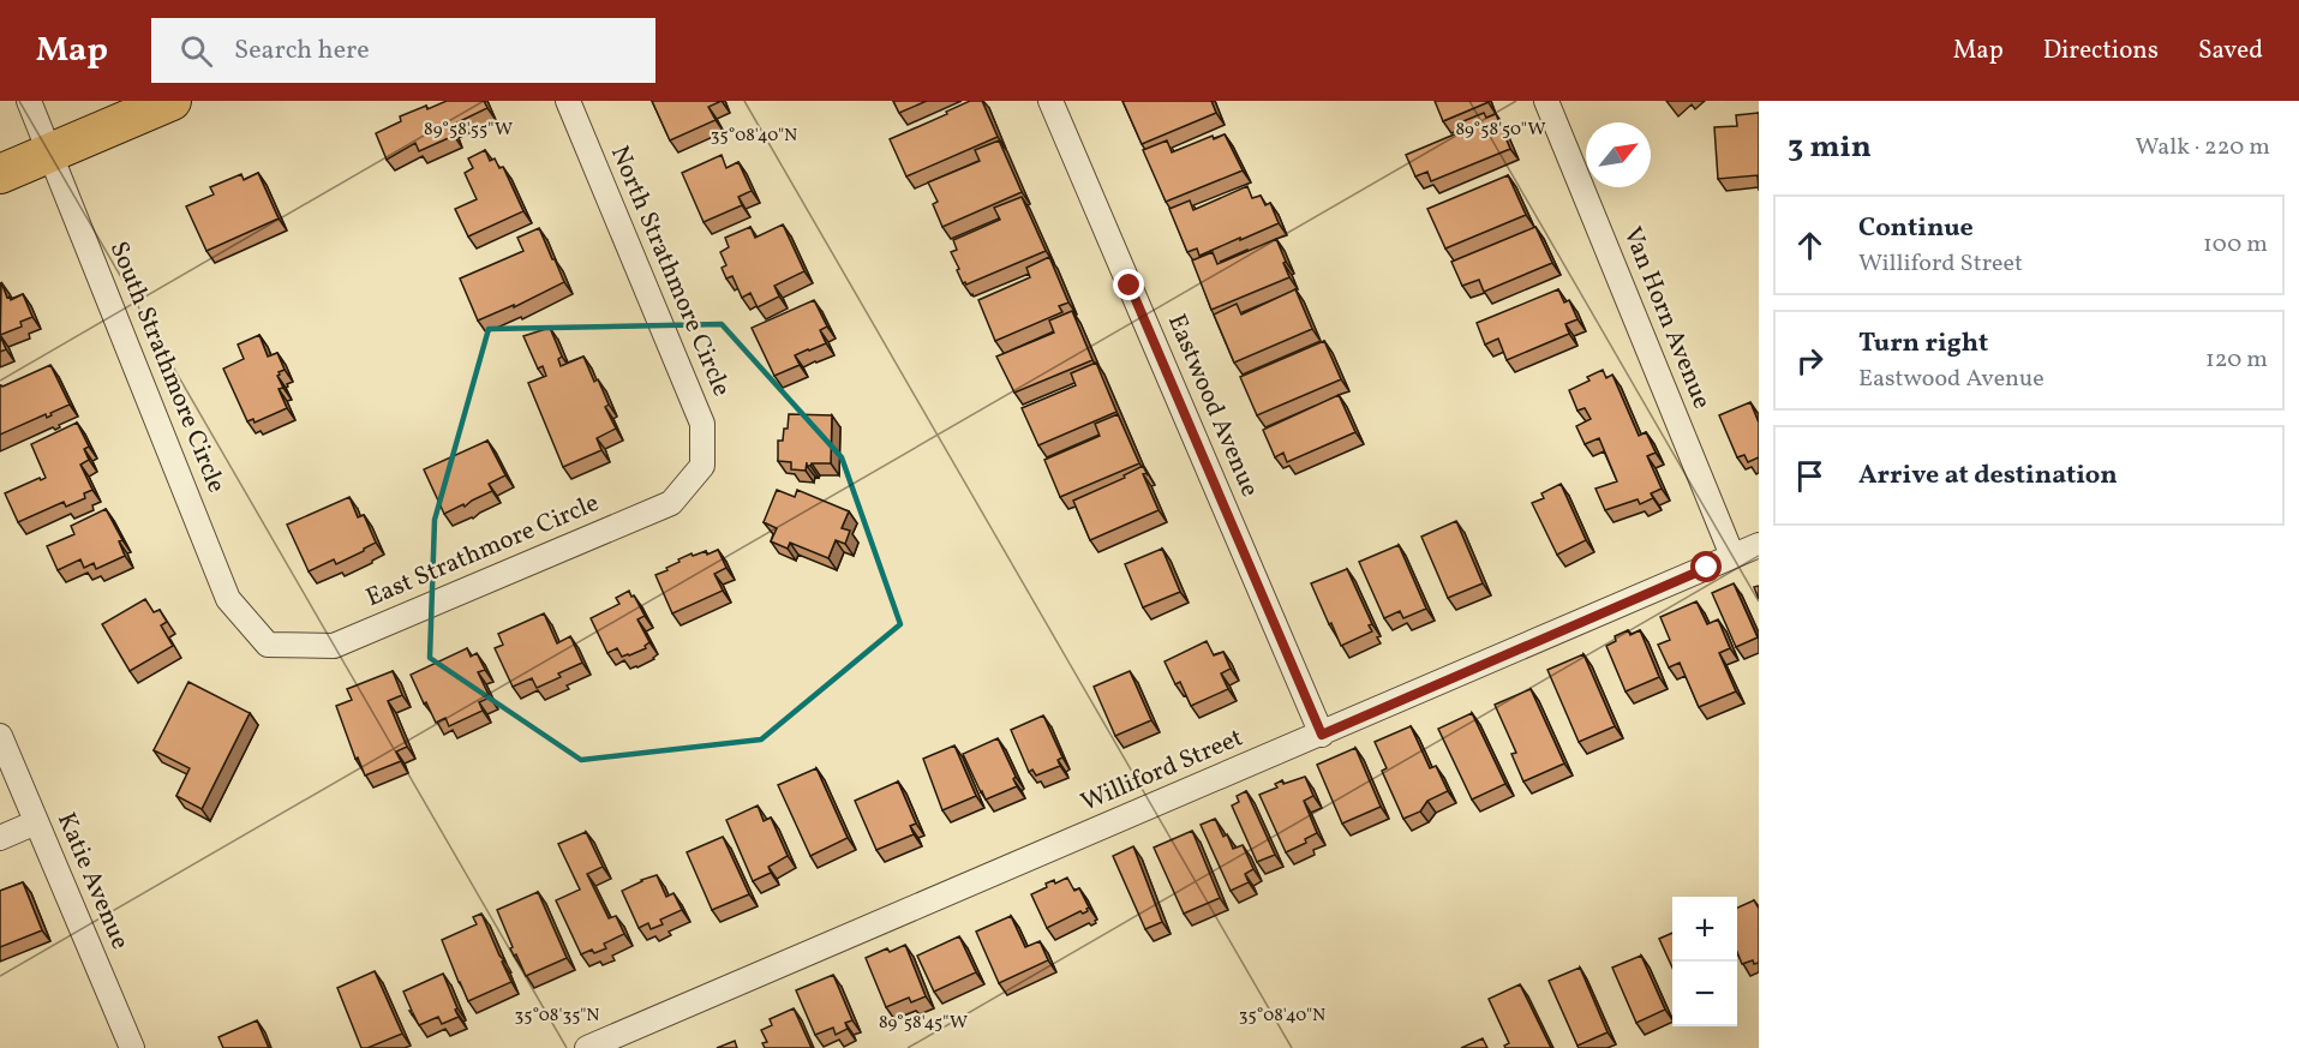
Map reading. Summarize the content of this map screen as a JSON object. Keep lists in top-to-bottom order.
{
  "streets": {
    "street": [
      "North Strathmore Circle",
      "Van Horn Avenue",
      "South Strathmore Circle",
      "Eastwood Avenue",
      "East Strathmore Circle",
      "Williford Street",
      "Katie Avenue"
    ]
  },
  "crossings": [
    ["North Strathmore Circle", "East Strathmore Circle"],
    ["Van Horn Avenue", "Williford Street"],
    ["South Strathmore Circle", "East Strathmore Circle"],
    ["Eastwood Avenue", "Williford Street"]
  ],
  "north": "top right",
  "page": {
    "header": "Map",
    "search": "Search here",
    "nav": ["Map", "Directions", "Saved"],
    "heading": ["3 min", "Walk · 220 m"],
    "list": [
      ["Continue", "Williford Street", "100 m"],
      ["Turn right", "Eastwood Avenue", "120 m"],
      "Arrive at destination"
    ],
    "map_buttons": ["+", "−"]
  },
  "coordinates": [
    "89°58'50\"W",
    "89°58'55\"W",
    "35°08'40\"N",
    "35°08'35\"N",
    "89°58'45\"W"
  ]
}
